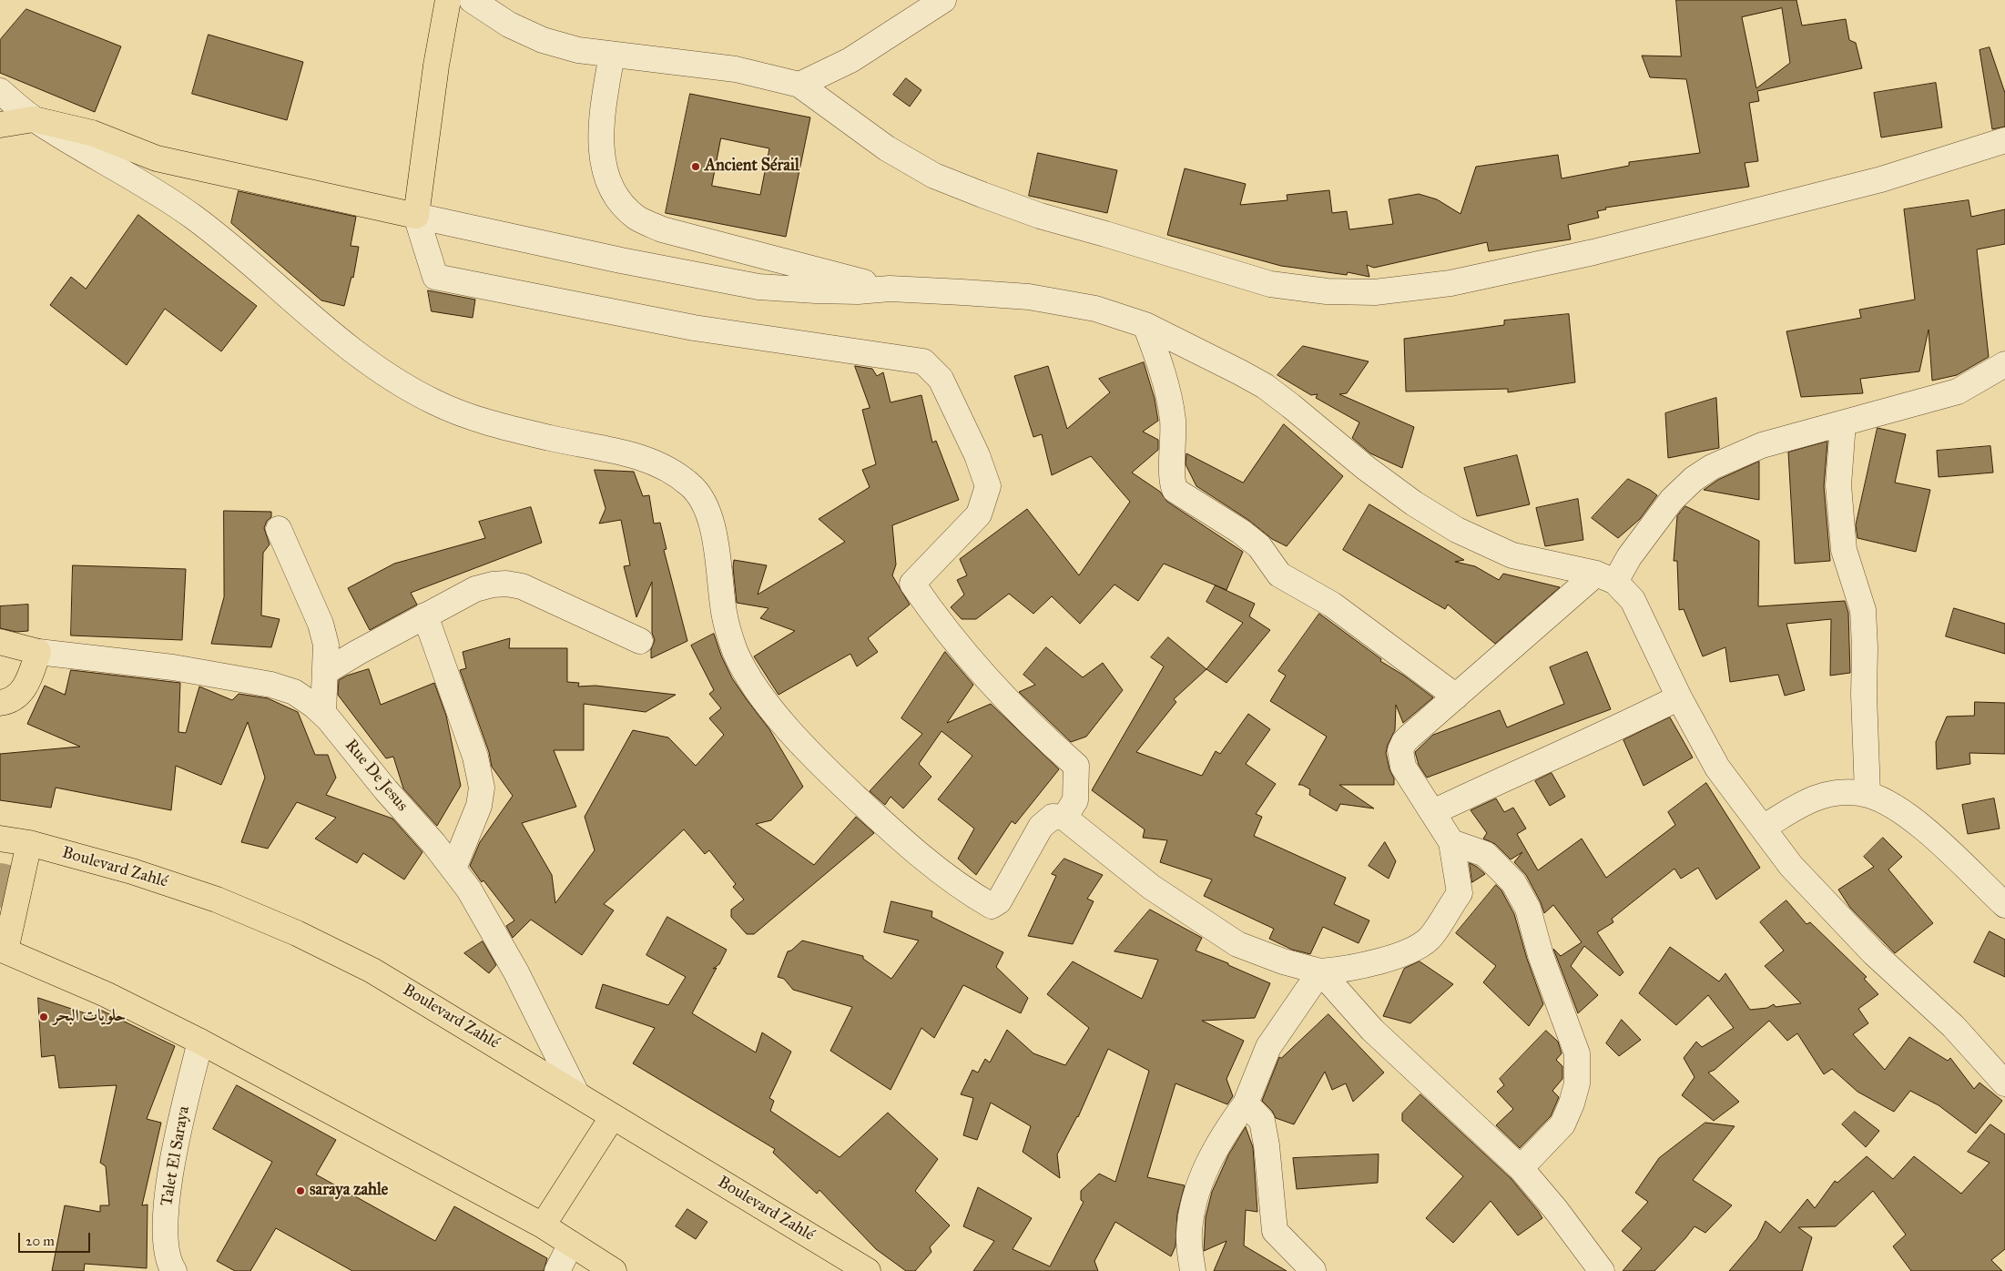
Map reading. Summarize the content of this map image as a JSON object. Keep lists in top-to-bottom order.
{
  "streets": {
    "main road": ["Boulevard Zahlé"],
    "street": ["Rue De Jesus", "Talet El Saraya"]
  },
  "crossings": [
    ["Rue De Jesus", "Boulevard Zahlé"]
  ],
  "places": ["Ancient Sérail", "حلويات البحر", "saraya zahle"],
  "scale_bar": "20 m"
}
